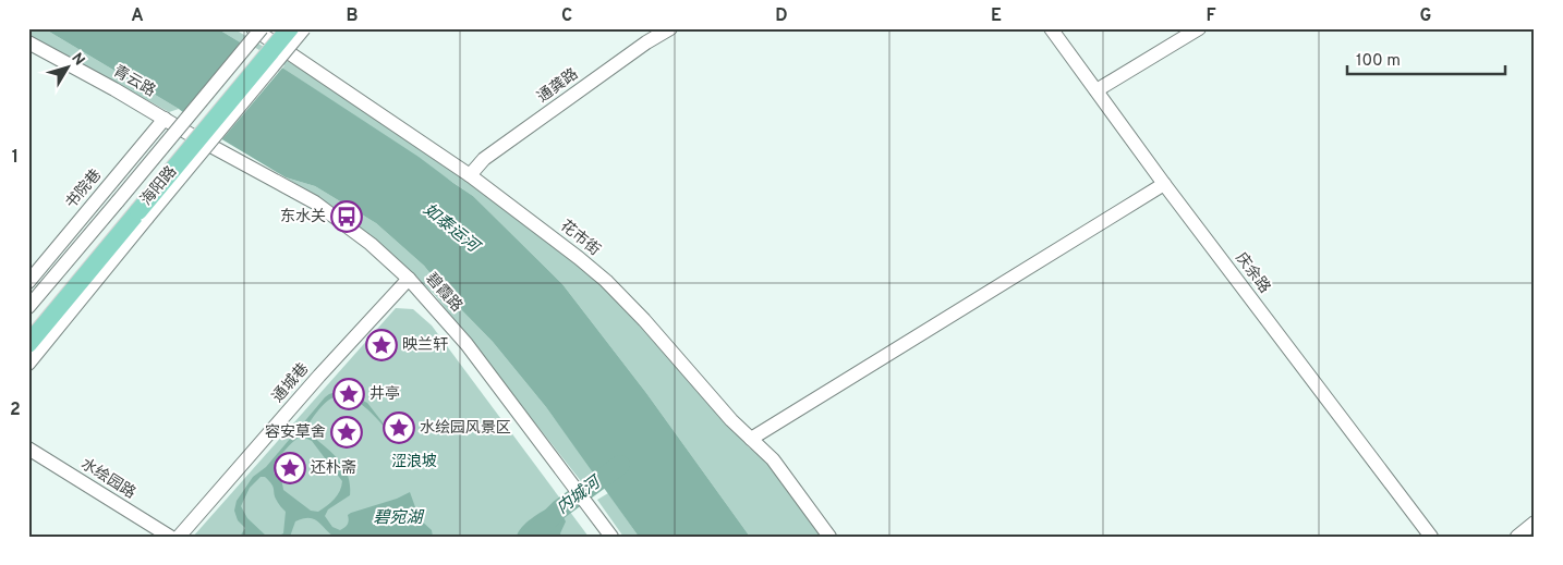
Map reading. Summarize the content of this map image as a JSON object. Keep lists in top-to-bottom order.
{
  "streets": {
    "main road": ["海阳路"],
    "street": [
      "青云路",
      "通龚路",
      "书院巷",
      "花市街",
      "庆余路",
      "碧霞路",
      "通城巷",
      "水绘园路"
    ]
  },
  "crossings": [
    ["青云路", "书院巷"],
    ["青云路", "碧霞路"],
    ["通龚路", "花市街"],
    ["碧霞路", "通城巷"]
  ],
  "water": ["如泰运河", "内城河", "碧宛湖"],
  "parks": ["涩浪坡"],
  "places": {
    "bus stop": ["东水关"],
    "place": [
      "映兰轩",
      "井亭",
      "水绘园风景区",
      "容安草舍",
      "还朴斋"
    ]
  },
  "scale_bar": "100 m",
  "north": "top right",
  "grid": {
    "columns": [
      "A",
      "B",
      "C",
      "D",
      "E",
      "F",
      "G"
    ],
    "rows": ["1", "2"]
  }
}
